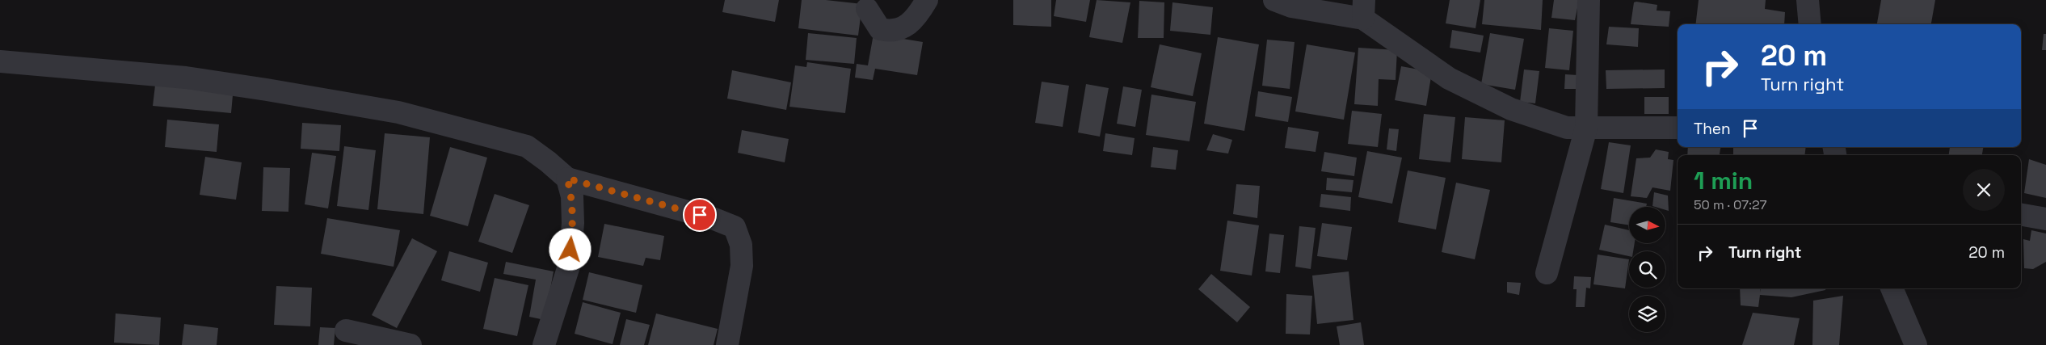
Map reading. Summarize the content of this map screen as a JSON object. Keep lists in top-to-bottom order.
{
  "north": "right",
  "page": {
    "turn": ["20 m", "Turn right"],
    "then": "Then",
    "heading": ["1 min", "50 m · 07:27"],
    "list": [
      {
        "name": "Turn right",
        "value": "20 m"
      }
    ]
  }
}
